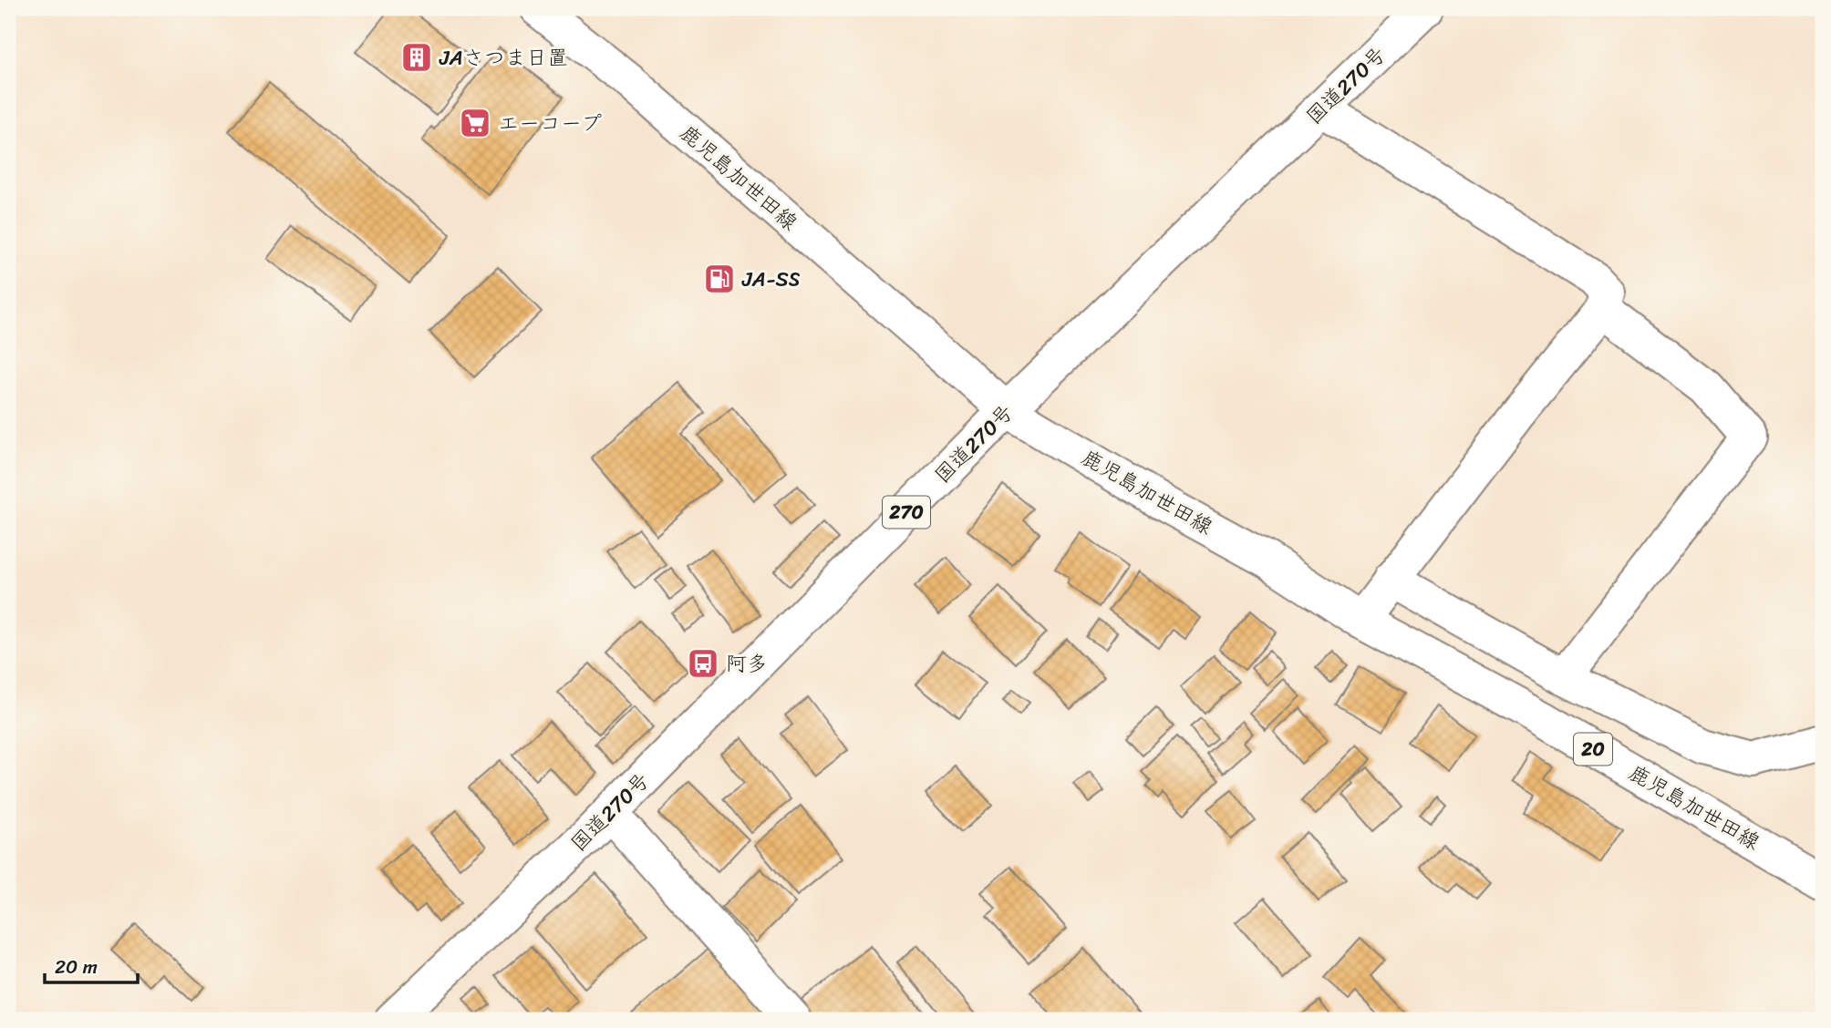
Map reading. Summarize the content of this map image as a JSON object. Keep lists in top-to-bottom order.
{
  "streets": {
    "main road": [
      "国道270号",
      "鹿児島加世田線",
      "270",
      "20"
    ]
  },
  "crossings": [
    ["国道270号", "鹿児島加世田線"]
  ],
  "places": {
    "building": ["JAさつま日置"],
    "supermarket": ["エーコープ"],
    "fuel station": ["JA-SS"],
    "bus stop": ["阿多"]
  },
  "scale_bar": "20 m"
}
